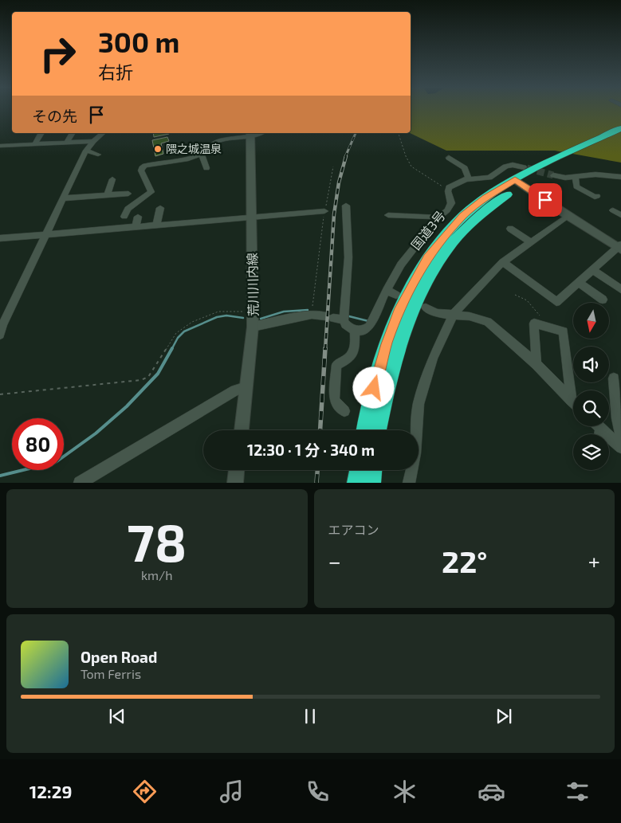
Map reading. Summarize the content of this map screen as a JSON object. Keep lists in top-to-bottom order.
{
  "streets": {
    "highway": ["国道3号"],
    "main road": ["荒川川内線"]
  },
  "places": ["隈之城温泉"],
  "north": "bottom",
  "page": {
    "turn": ["300 m", "右折"],
    "then": "その先",
    "limit": "80",
    "trip": "12:30 · 1 分 · 340 m",
    "tile": [
      ["78", "km/h"],
      "エアコン"
    ],
    "heat": ["−", "22°", "+"],
    "song": ["Open Road", "Tom Ferris"],
    "tabs": "12:29"
  }
}
